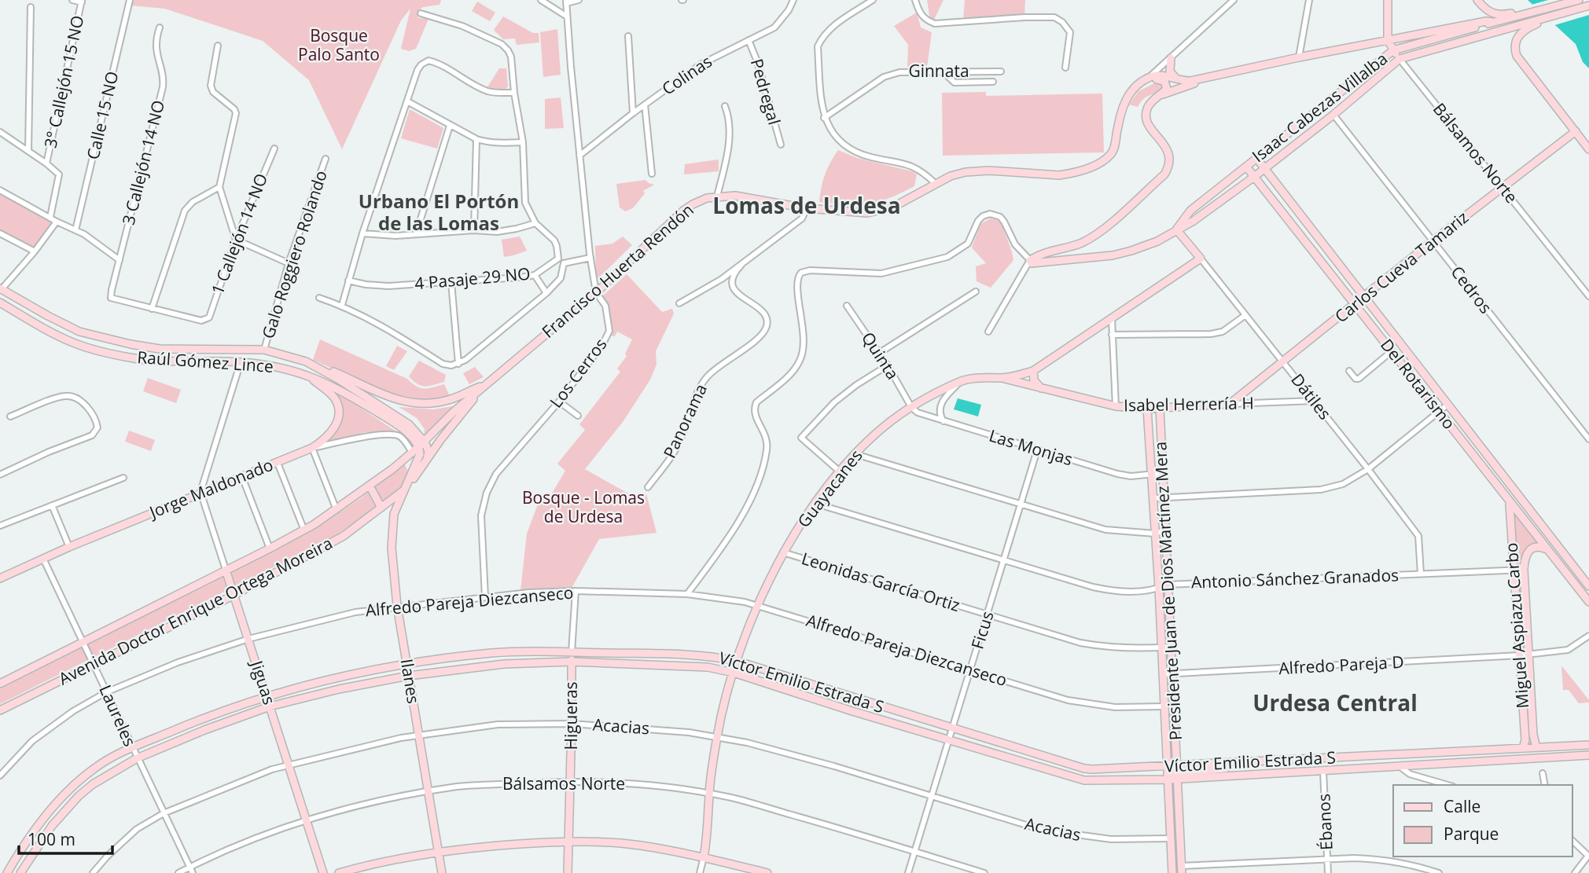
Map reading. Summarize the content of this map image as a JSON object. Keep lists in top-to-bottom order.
{
  "streets": {
    "main road": [
      "Isaac Cabezas Villalba",
      "Bálsamos Norte",
      "Carlos Cueva Tamariz",
      "Francisco Huerta Rendón",
      "Raúl Gómez Lince",
      "Del Rotarismo",
      "Dátiles",
      "Isabel Herrería H",
      "Jorge Maldonado",
      "Guayacanes",
      "Presidente Juan de Dios Martínez Mera",
      "Avenida Doctor Enrique Ortega Moreira",
      "Miguel Aspiazu Carbo",
      "Ilanes",
      "Jiguas",
      "Víctor Emilio Estrada S",
      "Higueras"
    ],
    "street": [
      "Ginnata",
      "Colinas",
      "3° Callejón 15 NO",
      "Pedregal",
      "Calle 15 NO",
      "3 Callejón 14 NO",
      "1 Callejón 14 NO",
      "Galo Roggiero Rolando",
      "4 Pasaje 29 NO",
      "Cedros",
      "Quinta",
      "Los Cerros",
      "Panorama",
      "Las Monjas",
      "Antonio Sánchez Granados",
      "Leonidas García Ortiz",
      "Alfredo Pareja Diezcanseco",
      "Ficus",
      "Alfredo Pareja D",
      "Laureles",
      "Acacias",
      "Ébanos"
    ]
  },
  "crossings": [
    ["Colinas", "Pedregal"],
    ["Colinas", "Los Cerros"],
    ["Isaac Cabezas Villalba", "Bálsamos Norte"],
    ["Isaac Cabezas Villalba", "Cedros"],
    ["Isaac Cabezas Villalba", "Del Rotarismo"],
    ["Isaac Cabezas Villalba", "Dátiles"],
    ["Bálsamos Norte", "Carlos Cueva Tamariz"],
    ["Bálsamos Norte", "Guayacanes"],
    ["Bálsamos Norte", "Ficus"],
    ["Bálsamos Norte", "Ilanes"],
    ["Bálsamos Norte", "Jiguas"],
    ["Bálsamos Norte", "Laureles"],
    ["Bálsamos Norte", "Higueras"],
    ["3 Callejón 14 NO", "1 Callejón 14 NO"],
    ["Galo Roggiero Rolando", "Raúl Gómez Lince"],
    ["Carlos Cueva Tamariz", "Cedros"],
    ["Carlos Cueva Tamariz", "Del Rotarismo"],
    ["Carlos Cueva Tamariz", "Dátiles"],
    ["Carlos Cueva Tamariz", "Isabel Herrería H"],
    ["Francisco Huerta Rendón", "Los Cerros"],
    ["Francisco Huerta Rendón", "Avenida Doctor Enrique Ortega Moreira"],
    ["Quinta", "Las Monjas"],
    ["Quinta", "Guayacanes"],
    ["Raúl Gómez Lince", "Jorge Maldonado"],
    ["Raúl Gómez Lince", "Avenida Doctor Enrique Ortega Moreira"],
    ["Los Cerros", "Alfredo Pareja Diezcanseco"],
    ["Del Rotarismo", "Miguel Aspiazu Carbo"],
    ["Dátiles", "Isabel Herrería H"],
    ["Dátiles", "Guayacanes"],
    ["Dátiles", "Antonio Sánchez Granados"],
    ["Isabel Herrería H", "Guayacanes"],
    ["Isabel Herrería H", "Presidente Juan de Dios Martínez Mera"],
    ["Las Monjas", "Guayacanes"],
    ["Las Monjas", "Presidente Juan de Dios Martínez Mera"],
    ["Las Monjas", "Ficus"],
    ["Jorge Maldonado", "Avenida Doctor Enrique Ortega Moreira"],
    ["Jorge Maldonado", "Jiguas"],
    ["Jorge Maldonado", "Laureles"],
    ["Guayacanes", "Antonio Sánchez Granados"],
    ["Guayacanes", "Leonidas García Ortiz"],
    ["Guayacanes", "Alfredo Pareja Diezcanseco"],
    ["Guayacanes", "Víctor Emilio Estrada S"],
    ["Guayacanes", "Acacias"],
    ["Antonio Sánchez Granados", "Presidente Juan de Dios Martínez Mera"],
    ["Antonio Sánchez Granados", "Miguel Aspiazu Carbo"],
    ["Antonio Sánchez Granados", "Ficus"],
    ["Leonidas García Ortiz", "Presidente Juan de Dios Martínez Mera"],
    ["Leonidas García Ortiz", "Ficus"],
    ["Presidente Juan de Dios Martínez Mera", "Alfredo Pareja Diezcanseco"],
    ["Presidente Juan de Dios Martínez Mera", "Alfredo Pareja D"],
    ["Presidente Juan de Dios Martínez Mera", "Víctor Emilio Estrada S"],
    ["Presidente Juan de Dios Martínez Mera", "Acacias"],
    ["Alfredo Pareja Diezcanseco", "Ficus"],
    ["Alfredo Pareja Diezcanseco", "Ilanes"],
    ["Alfredo Pareja Diezcanseco", "Jiguas"],
    ["Alfredo Pareja Diezcanseco", "Laureles"],
    ["Alfredo Pareja Diezcanseco", "Higueras"],
    ["Avenida Doctor Enrique Ortega Moreira", "Ilanes"],
    ["Avenida Doctor Enrique Ortega Moreira", "Jiguas"],
    ["Avenida Doctor Enrique Ortega Moreira", "Laureles"],
    ["Miguel Aspiazu Carbo", "Alfredo Pareja D"],
    ["Miguel Aspiazu Carbo", "Víctor Emilio Estrada S"],
    ["Ficus", "Víctor Emilio Estrada S"],
    ["Ficus", "Acacias"],
    ["Ilanes", "Víctor Emilio Estrada S"],
    ["Ilanes", "Acacias"],
    ["Jiguas", "Víctor Emilio Estrada S"],
    ["Jiguas", "Acacias"],
    ["Víctor Emilio Estrada S", "Laureles"],
    ["Víctor Emilio Estrada S", "Higueras"],
    ["Víctor Emilio Estrada S", "Ébanos"],
    ["Laureles", "Acacias"],
    ["Higueras", "Acacias"]
  ],
  "districts": ["Urbano El Portón de las Lomas", "Lomas de Urdesa", "Urdesa Central"],
  "parks": ["Bosque Palo Santo", "Bosque - Lomas de Urdesa"],
  "legend": ["Calle", "Parque"],
  "scale_bar": "100 m"
}
